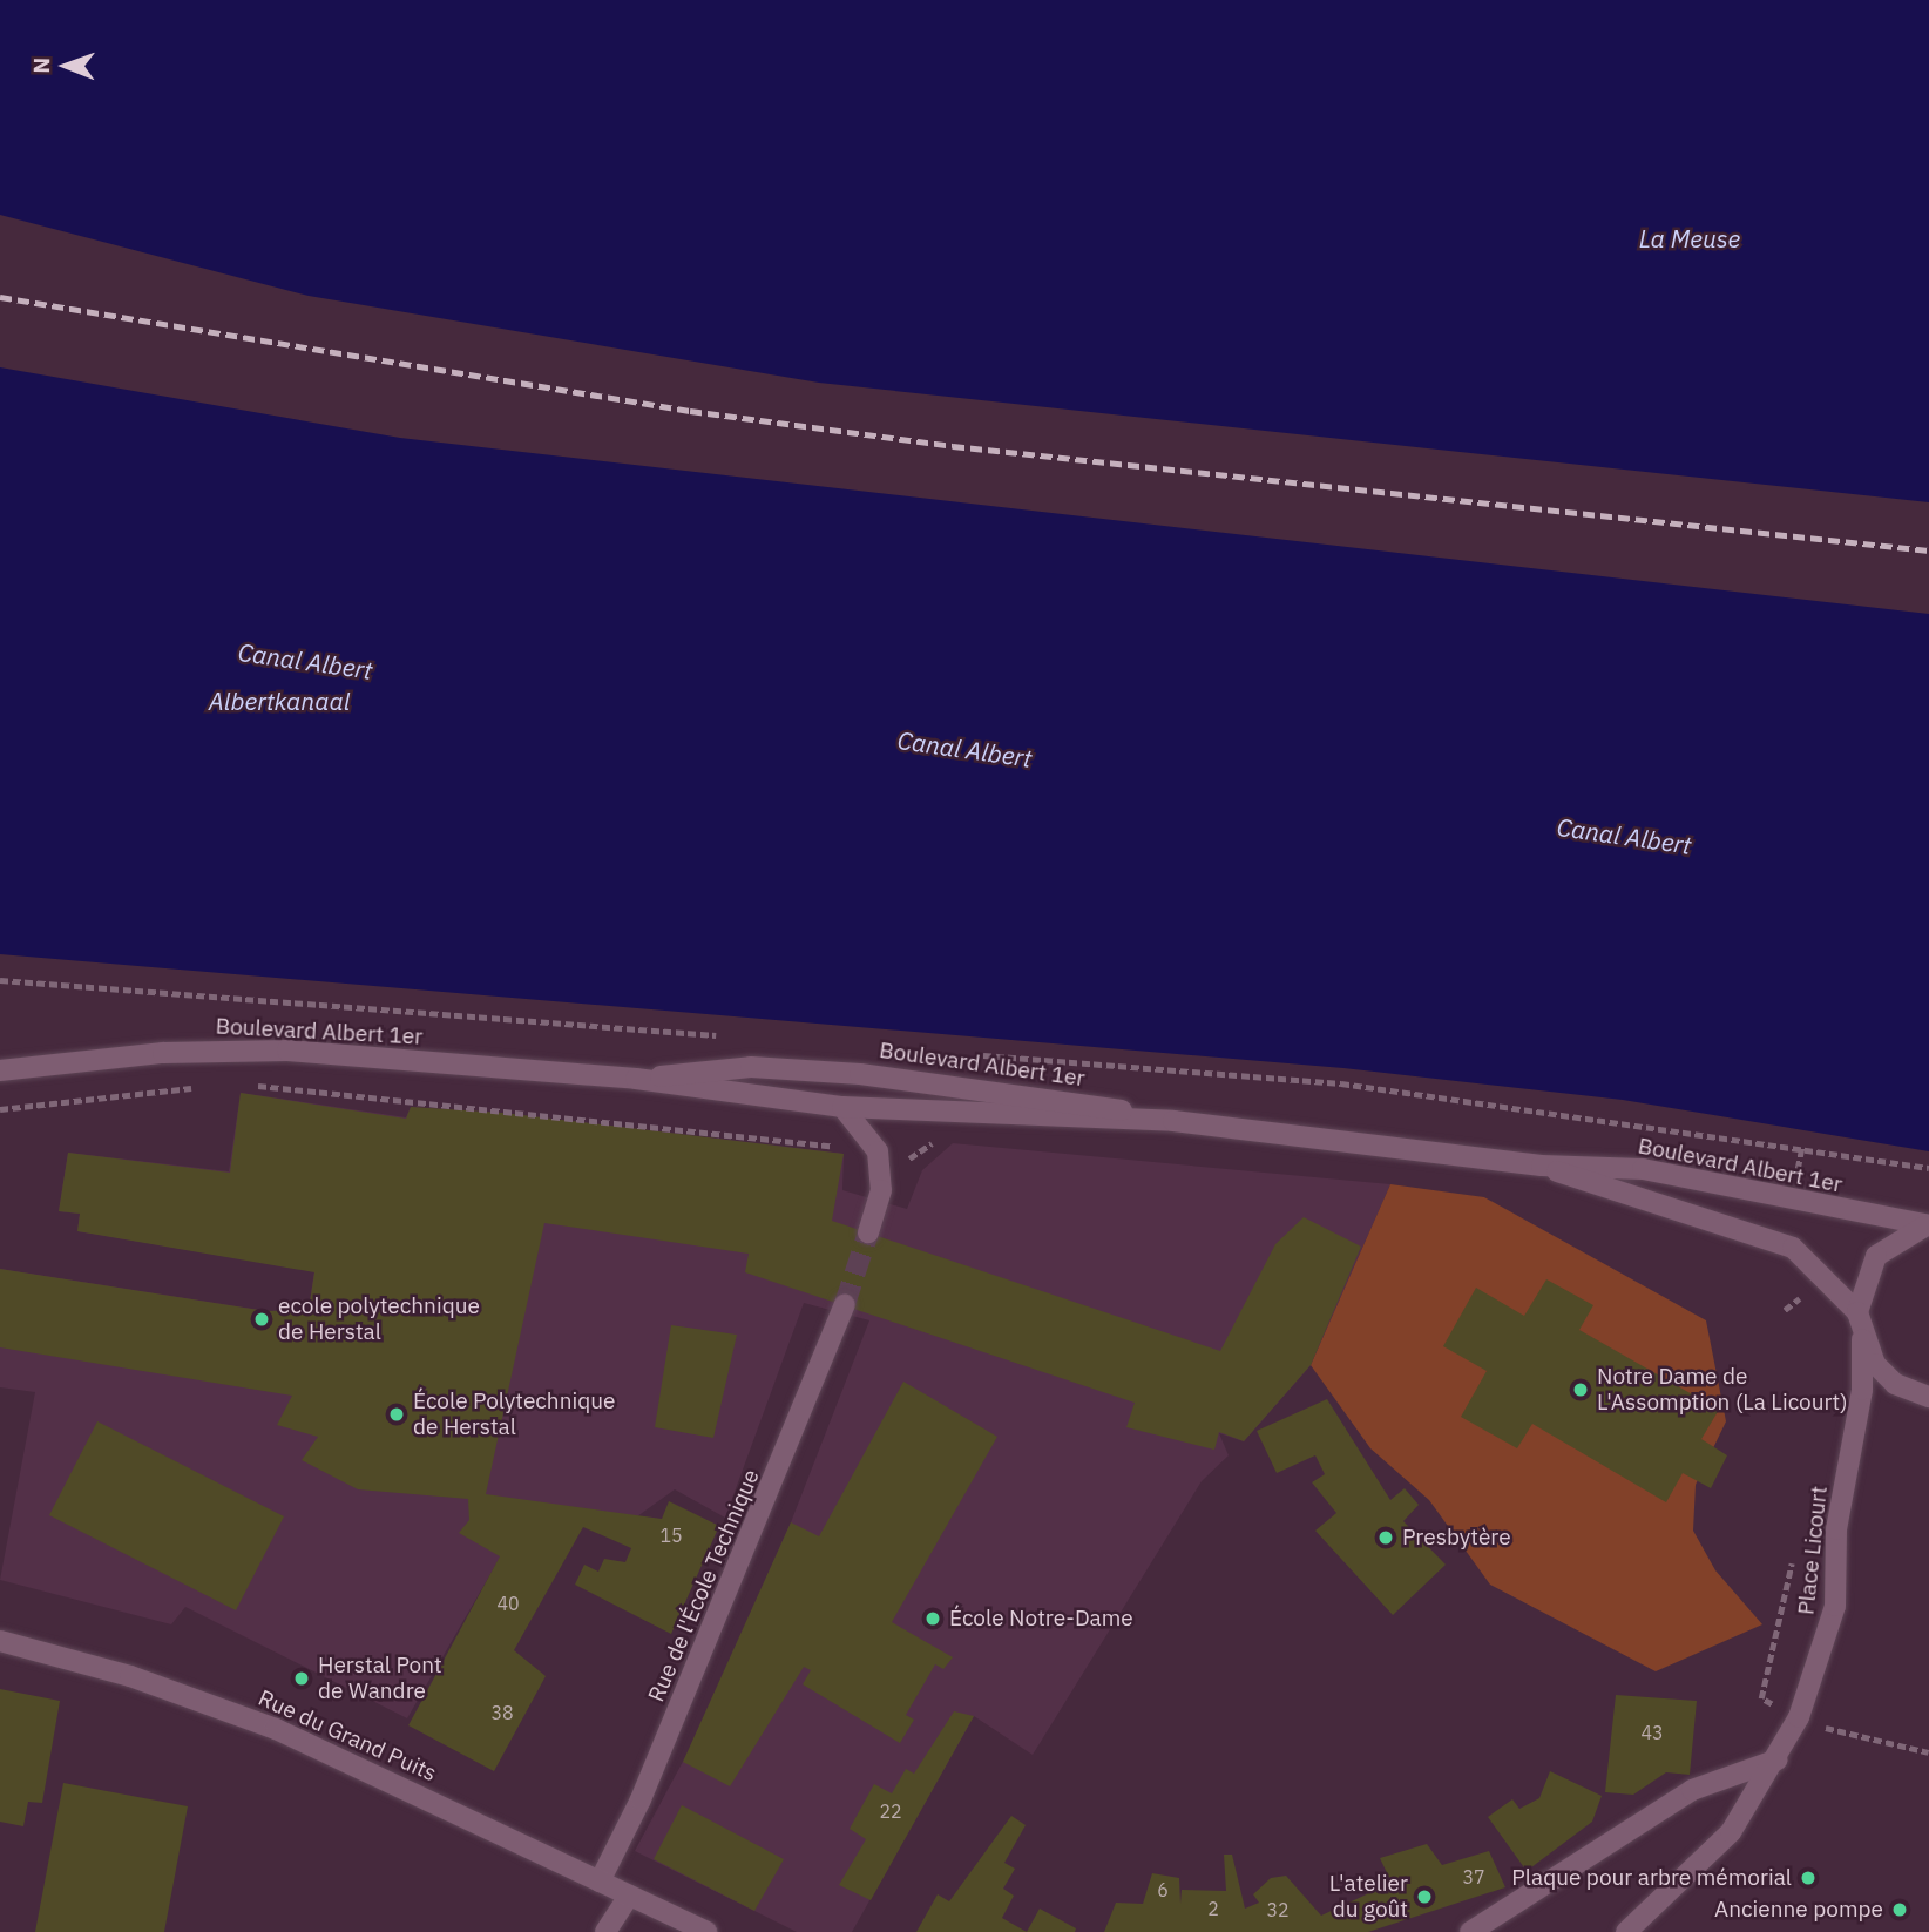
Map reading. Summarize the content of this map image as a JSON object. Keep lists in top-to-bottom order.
{
  "streets": {
    "main road": [
      "Boulevard Albert 1er",
      "Place Licourt",
      "Rue de l'École Technique",
      "Rue du Grand Puits"
    ]
  },
  "crossings": [
    ["Boulevard Albert 1er", "Place Licourt"],
    ["Rue de l'École Technique", "Rue du Grand Puits"]
  ],
  "water": ["La Meuse", "Canal Albert", "Albertkanaal"],
  "places": [
    "ecole polytechnique de Herstal",
    "Notre Dame de L'Assomption (La Licourt)",
    "École Polytechnique de Herstal",
    "Presbytère",
    "École Notre-Dame",
    "Herstal Pont de Wandre",
    "Plaque pour arbre mémorial",
    "L'atelier du goût",
    "Ancienne pompe"
  ],
  "house_numbers": [
    "15",
    "40",
    "38",
    "43",
    "22",
    "37",
    "6",
    "2",
    "32"
  ],
  "north": "left"
}
